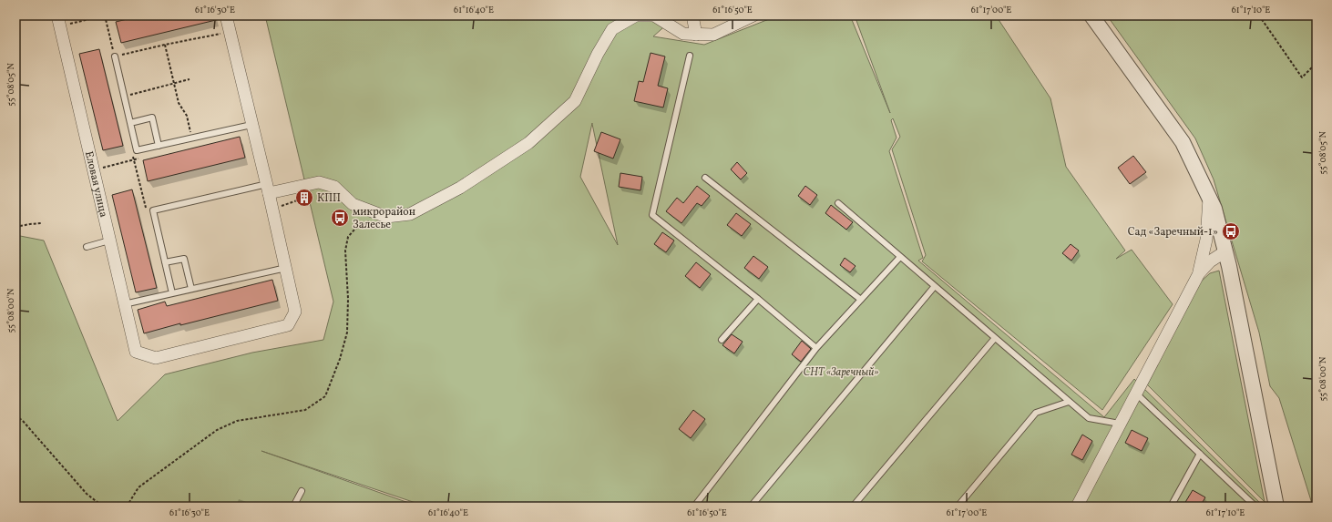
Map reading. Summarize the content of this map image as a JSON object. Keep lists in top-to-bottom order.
{
  "streets": {
    "street": ["Еловая улица"]
  },
  "parks": ["СНТ «Заречный»"],
  "places": {
    "building": ["КПП"],
    "bus stop": ["микрорайон Залесье", "Сад «Заречный-1»"]
  },
  "coordinates": [
    "61°16'30\"E",
    "61°16'40\"E",
    "61°16'50\"E",
    "61°17'00\"E",
    "61°17'10\"E",
    "55°08'05\"N",
    "55°08'00\"N"
  ]
}
